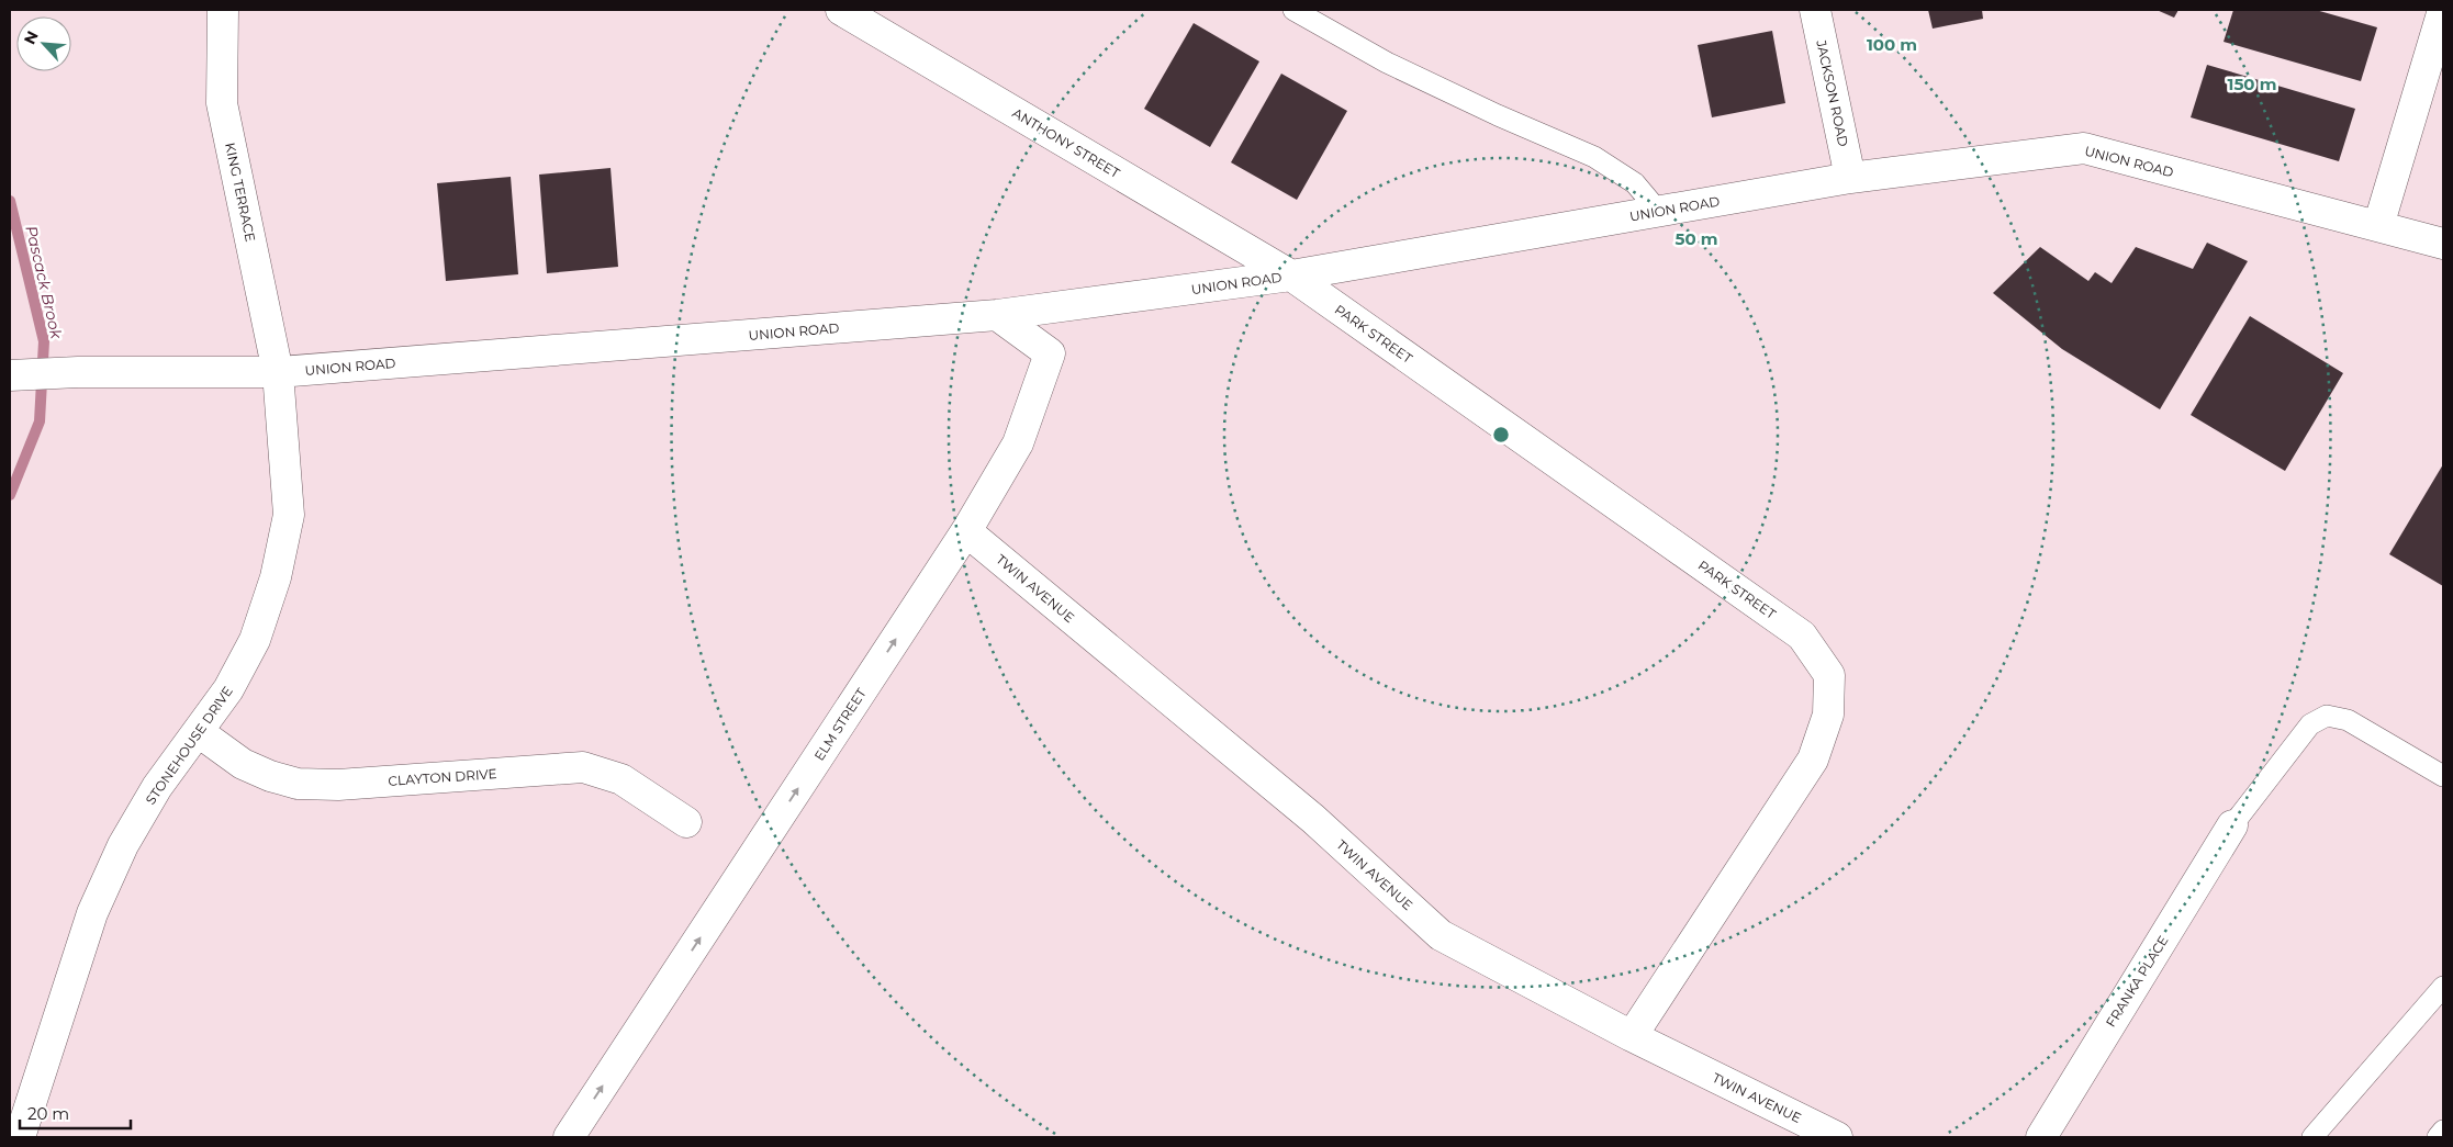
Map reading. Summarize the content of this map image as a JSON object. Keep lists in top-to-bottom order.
{
  "streets": {
    "street": [
      "JACKSON ROAD",
      "ANTHONY STREET",
      "UNION ROAD",
      "KING TERRACE",
      "PARK STREET",
      "TWIN AVENUE",
      "ELM STREET",
      "STONEHOUSE DRIVE",
      "CLAYTON DRIVE",
      "FRANKA PLACE"
    ]
  },
  "crossings": [
    ["JACKSON ROAD", "UNION ROAD"],
    ["ANTHONY STREET", "UNION ROAD"],
    ["ANTHONY STREET", "PARK STREET"],
    ["UNION ROAD", "KING TERRACE"],
    ["UNION ROAD", "PARK STREET"],
    ["UNION ROAD", "ELM STREET"],
    ["UNION ROAD", "STONEHOUSE DRIVE"],
    ["KING TERRACE", "STONEHOUSE DRIVE"],
    ["PARK STREET", "TWIN AVENUE"],
    ["TWIN AVENUE", "ELM STREET"],
    ["STONEHOUSE DRIVE", "CLAYTON DRIVE"]
  ],
  "one_way": ["ELM STREET"],
  "water": ["Pascack Brook"],
  "scale_bar": "20 m",
  "north": "top left",
  "rings": ["100 m", "150 m", "50 m"]
}
